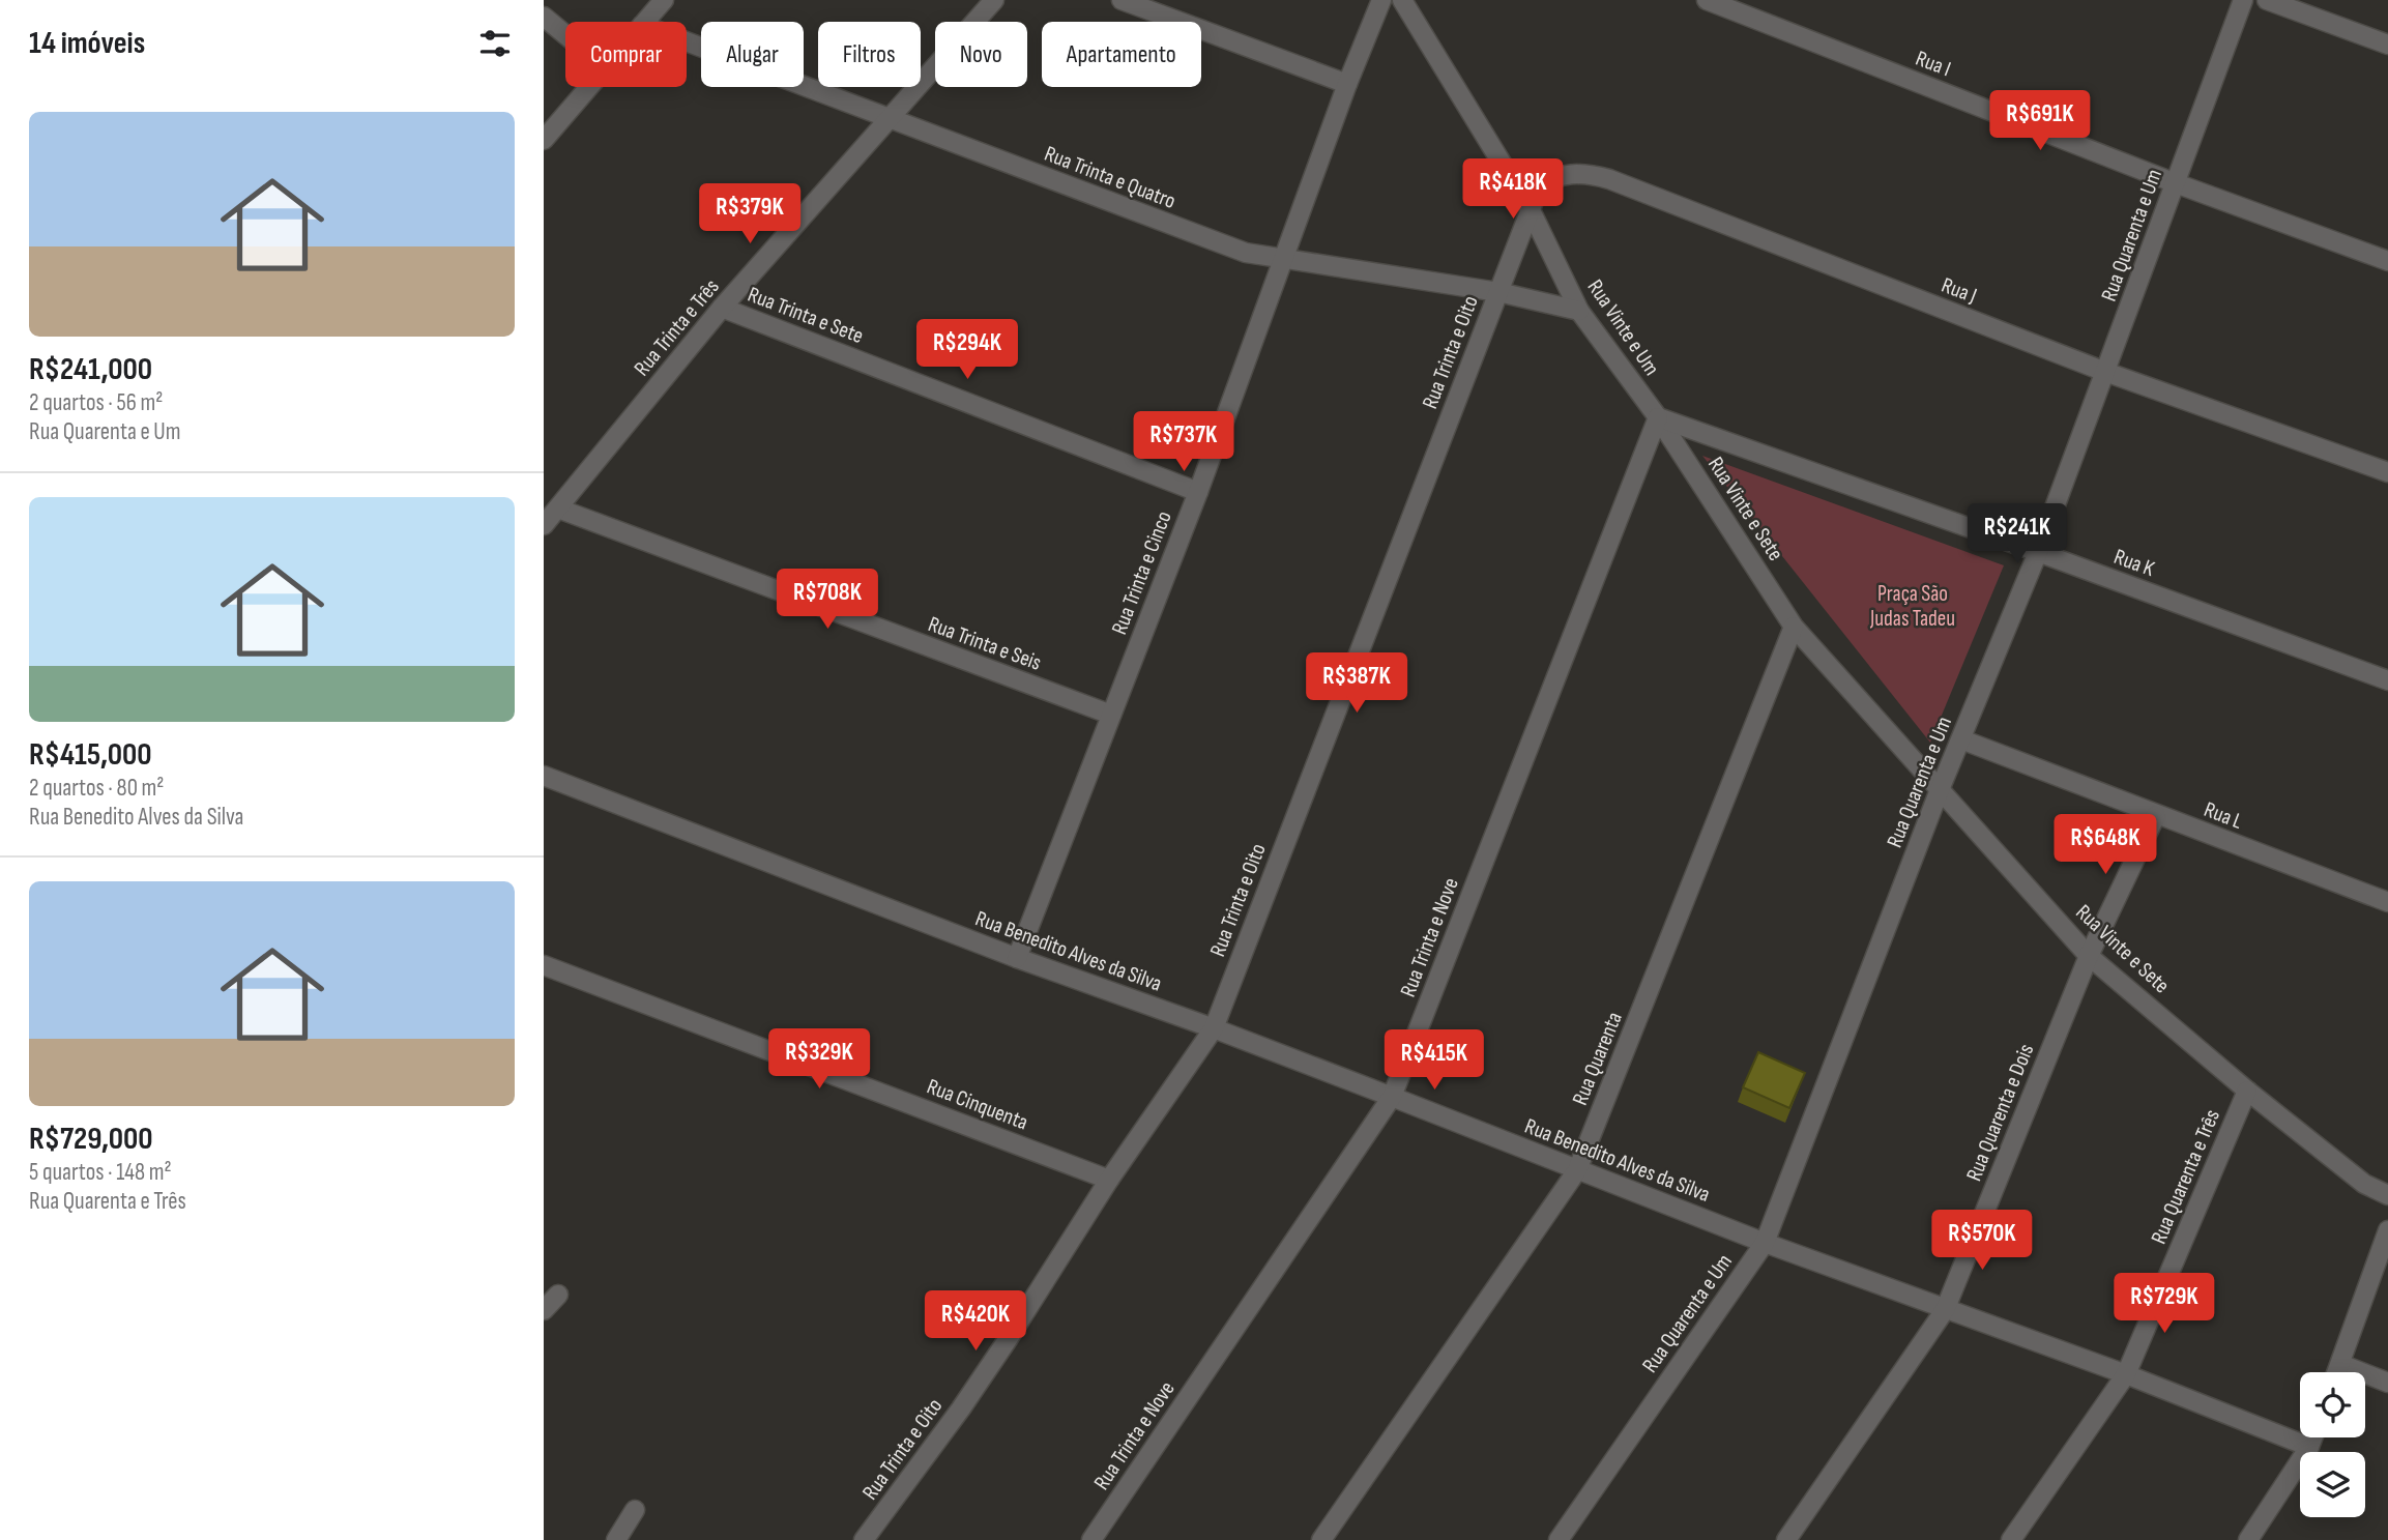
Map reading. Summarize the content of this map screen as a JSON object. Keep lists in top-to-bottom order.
{
  "streets": {
    "street": [
      "Rua I",
      "Rua Trinta e Quatro",
      "Rua Quarenta e Um",
      "Rua J",
      "Rua Trinta e Sete",
      "Rua Trinta e Três",
      "Rua Vinte e Um",
      "Rua Trinta e Oito",
      "Rua Vinte e Sete",
      "Rua K",
      "Rua Trinta e Cinco",
      "Rua Trinta e Seis",
      "Rua L",
      "Rua Trinta e Nove",
      "Rua Benedito Alves da Silva",
      "Rua Quarenta",
      "Rua Cinquenta",
      "Rua Quarenta e Dois",
      "Rua Quarenta e Três"
    ]
  },
  "crossings": [
    ["Rua I", "Rua Quarenta e Um"],
    ["Rua Trinta e Quatro", "Rua Trinta e Três"],
    ["Rua Trinta e Quatro", "Rua Vinte e Um"],
    ["Rua Trinta e Quatro", "Rua Trinta e Oito"],
    ["Rua Trinta e Quatro", "Rua Trinta e Cinco"],
    ["Rua Quarenta e Um", "Rua J"],
    ["Rua Quarenta e Um", "Rua Vinte e Sete"],
    ["Rua Quarenta e Um", "Rua K"],
    ["Rua Quarenta e Um", "Rua L"],
    ["Rua Quarenta e Um", "Rua Benedito Alves da Silva"],
    ["Rua J", "Rua Vinte e Um"],
    ["Rua J", "Rua Trinta e Oito"],
    ["Rua Trinta e Sete", "Rua Trinta e Três"],
    ["Rua Trinta e Sete", "Rua Trinta e Cinco"],
    ["Rua Trinta e Três", "Rua Trinta e Seis"],
    ["Rua Vinte e Um", "Rua Trinta e Oito"],
    ["Rua Vinte e Um", "Rua Vinte e Sete"],
    ["Rua Vinte e Um", "Rua K"],
    ["Rua Vinte e Um", "Rua Trinta e Nove"],
    ["Rua Trinta e Oito", "Rua Benedito Alves da Silva"],
    ["Rua Trinta e Oito", "Rua Cinquenta"],
    ["Rua Vinte e Sete", "Rua K"],
    ["Rua Vinte e Sete", "Rua Trinta e Nove"],
    ["Rua Vinte e Sete", "Rua Quarenta"],
    ["Rua Vinte e Sete", "Rua Quarenta e Dois"],
    ["Rua Vinte e Sete", "Rua Quarenta e Três"],
    ["Rua K", "Rua Trinta e Nove"],
    ["Rua Trinta e Cinco", "Rua Trinta e Seis"],
    ["Rua Trinta e Cinco", "Rua Benedito Alves da Silva"],
    ["Rua L", "Rua Quarenta e Dois"],
    ["Rua Trinta e Nove", "Rua Benedito Alves da Silva"],
    ["Rua Benedito Alves da Silva", "Rua Quarenta"],
    ["Rua Benedito Alves da Silva", "Rua Quarenta e Dois"],
    ["Rua Benedito Alves da Silva", "Rua Quarenta e Três"]
  ],
  "parks": ["Praça São Judas Tadeu"],
  "page": {
    "heading": "14 imóveis",
    "chip": [
      "Comprar",
      "Alugar",
      "Filtros",
      "Novo",
      "Apartamento"
    ],
    "list": [
      {
        "name": "R$241,000",
        "note": "2 quartos · 56 m² · Rua Quarenta e Um"
      },
      {
        "name": "R$415,000",
        "note": "2 quartos · 80 m² · Rua Benedito Alves da Silva"
      },
      {
        "name": "R$729,000",
        "note": "5 quartos · 148 m² · Rua Quarenta e Três"
      }
    ],
    "price": [
      "R$691K",
      "R$418K",
      "R$379K",
      "R$294K",
      "R$737K",
      "R$241K",
      "R$708K",
      "R$387K",
      "R$648K",
      "R$329K",
      "R$415K",
      "R$570K",
      "R$729K",
      "R$420K"
    ]
  }
}
